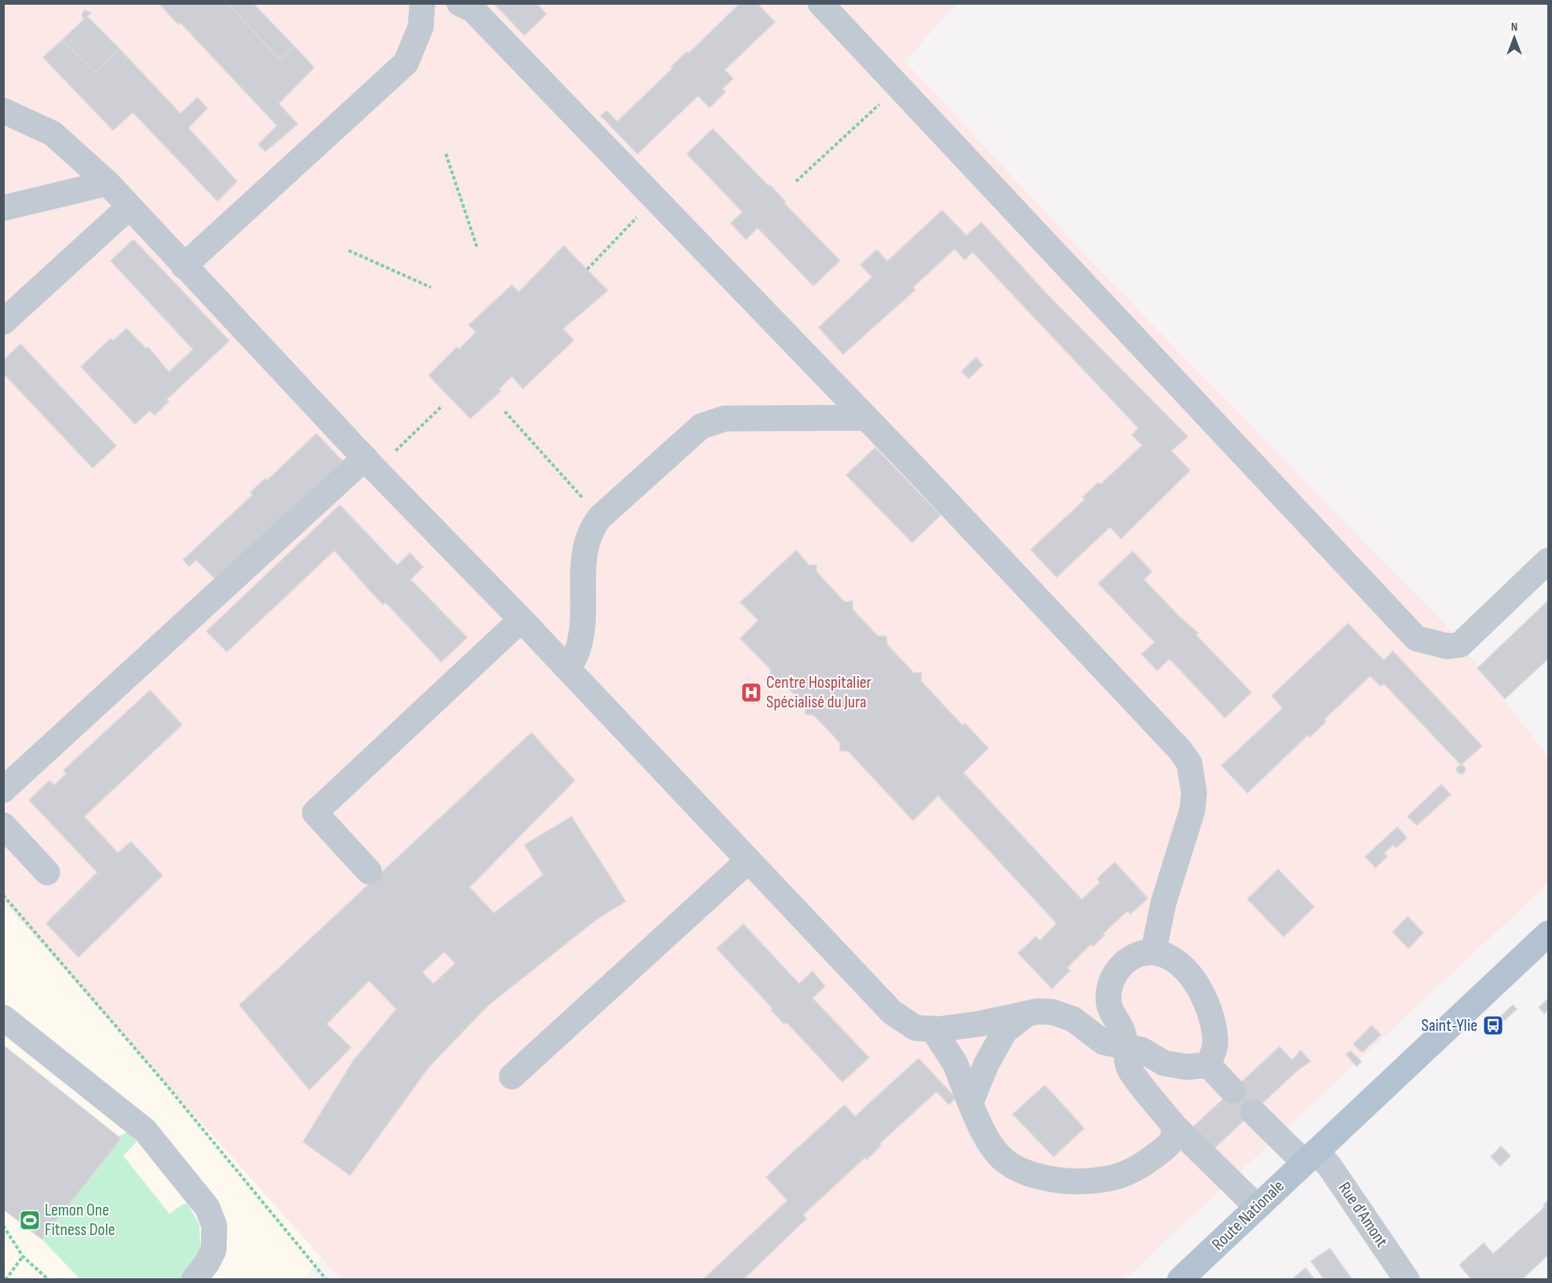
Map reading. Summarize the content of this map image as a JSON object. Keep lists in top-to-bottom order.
{
  "streets": {
    "main road": ["Route Nationale"],
    "street": ["Rue d'Amont"]
  },
  "crossings": [
    ["Rue d'Amont", "Route Nationale"]
  ],
  "places": {
    "hospital": ["Centre Hospitalier Spécialisé du Jura"],
    "bus stop": ["Saint-Ylie"],
    "sports": ["Lemon One Fitness Dole"]
  },
  "north": "top"
}
